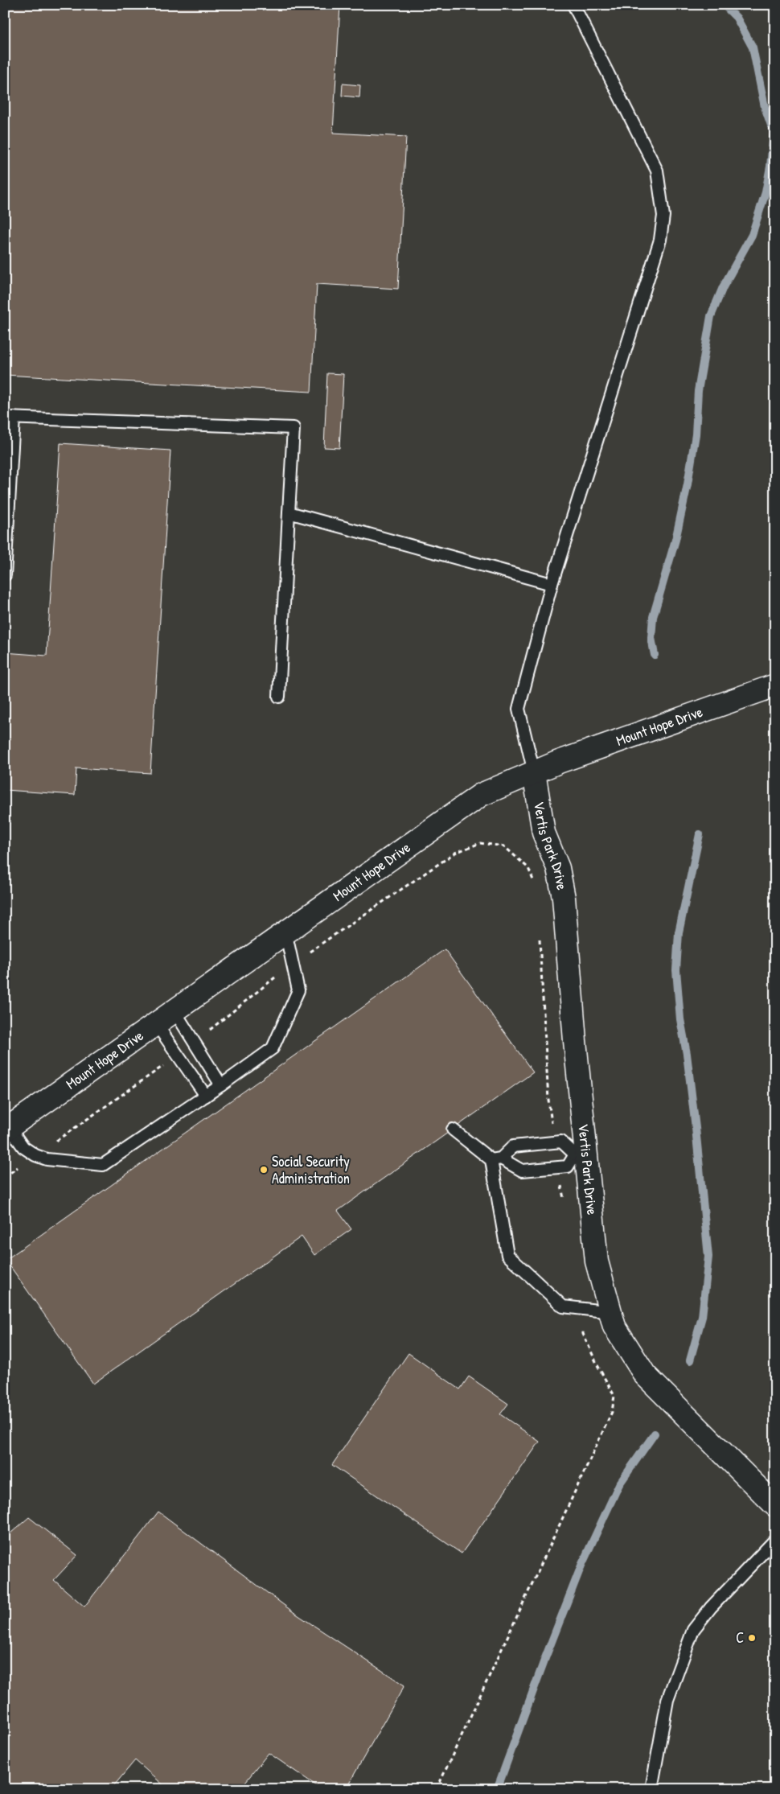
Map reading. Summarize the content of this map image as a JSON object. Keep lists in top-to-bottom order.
{
  "streets": {
    "street": ["Mount Hope Drive", "Vertis Park Drive"]
  },
  "crossings": [
    ["Mount Hope Drive", "Vertis Park Drive"]
  ],
  "places": ["Social Security Administration", "C"]
}
